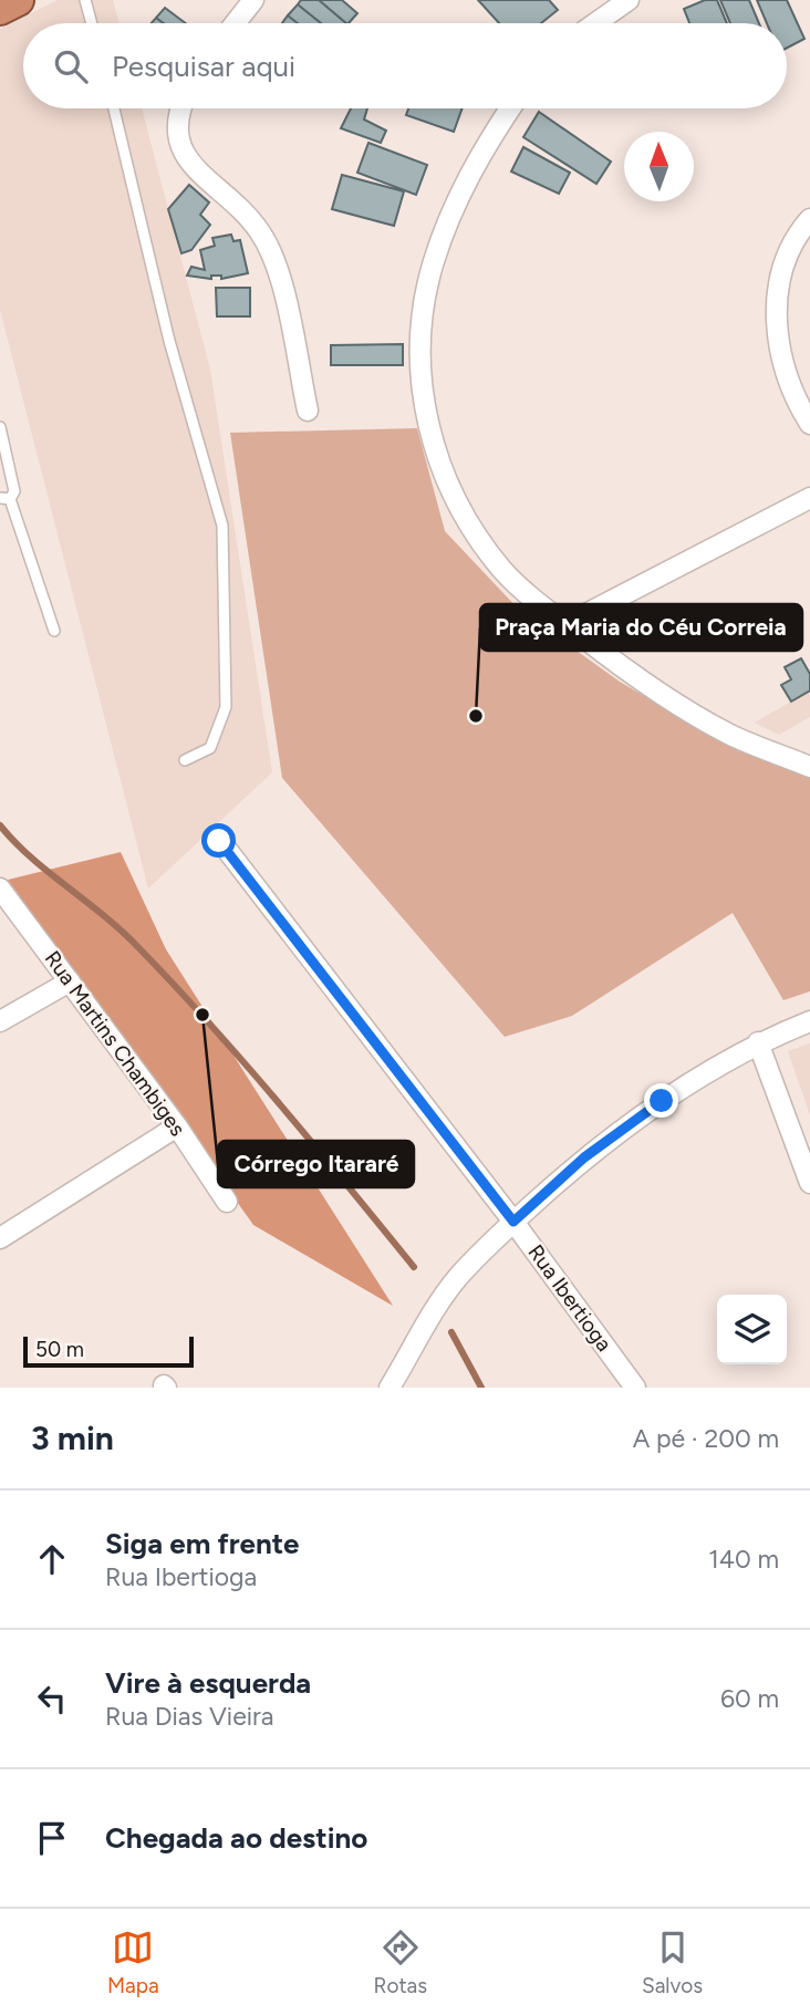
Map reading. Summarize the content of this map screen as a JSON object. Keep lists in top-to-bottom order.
{
  "streets": {
    "street": ["Rua Martins Chambiges", "Rua Ibertioga"]
  },
  "places": ["Praça Maria do Céu Correia", "Córrego Itararé"],
  "scale_bar": "50 m",
  "north": "top",
  "page": {
    "search": "Pesquisar aqui",
    "scale": "50 m",
    "heading": ["3 min", "A pé · 200 m"],
    "list": [
      ["Siga em frente", "Rua Ibertioga", "140 m"],
      ["Vire à esquerda", "Rua Dias Vieira", "60 m"],
      "Chegada ao destino"
    ],
    "nav": ["Mapa", "Rotas", "Salvos"]
  }
}
